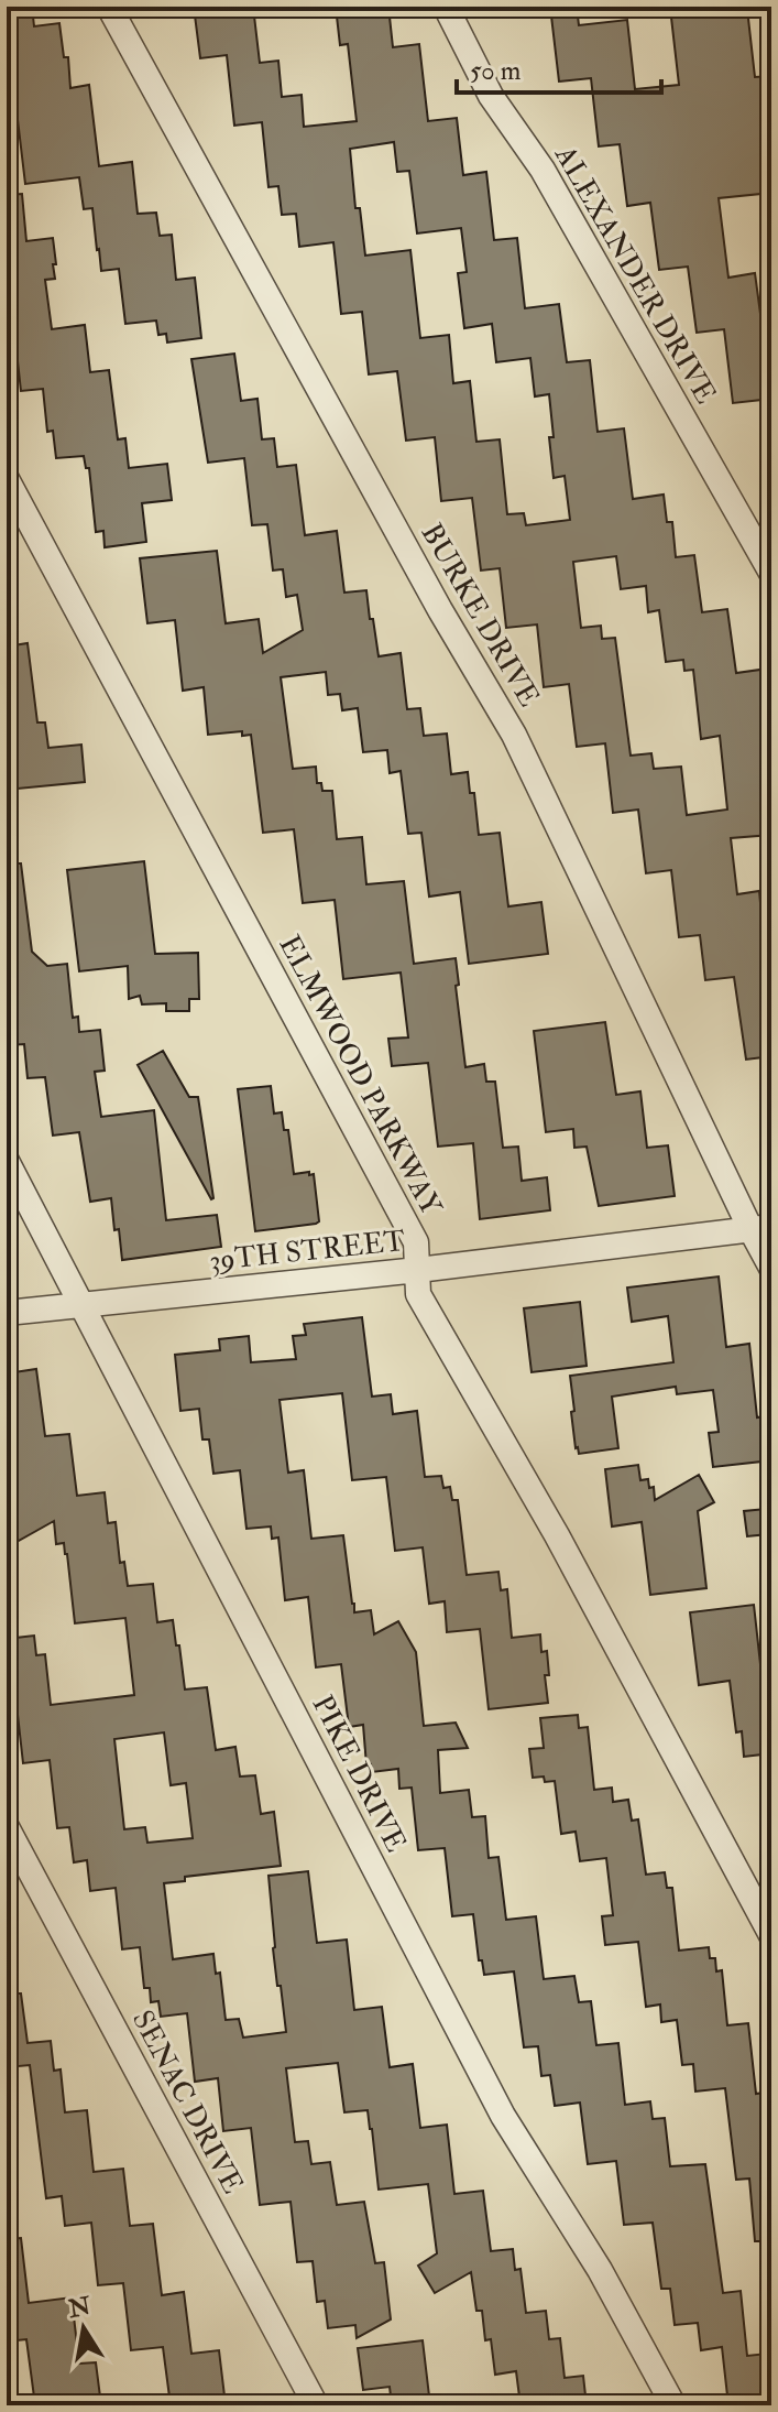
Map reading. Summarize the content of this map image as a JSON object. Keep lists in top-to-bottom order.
{
  "streets": {
    "street": [
      "ALEXANDER DRIVE",
      "BURKE DRIVE",
      "ELMWOOD PARKWAY",
      "39TH STREET",
      "PIKE DRIVE",
      "SENAC DRIVE"
    ]
  },
  "crossings": [
    ["BURKE DRIVE", "39TH STREET"],
    ["ELMWOOD PARKWAY", "39TH STREET"],
    ["39TH STREET", "PIKE DRIVE"]
  ],
  "scale_bar": "50 m",
  "north": "top"
}
